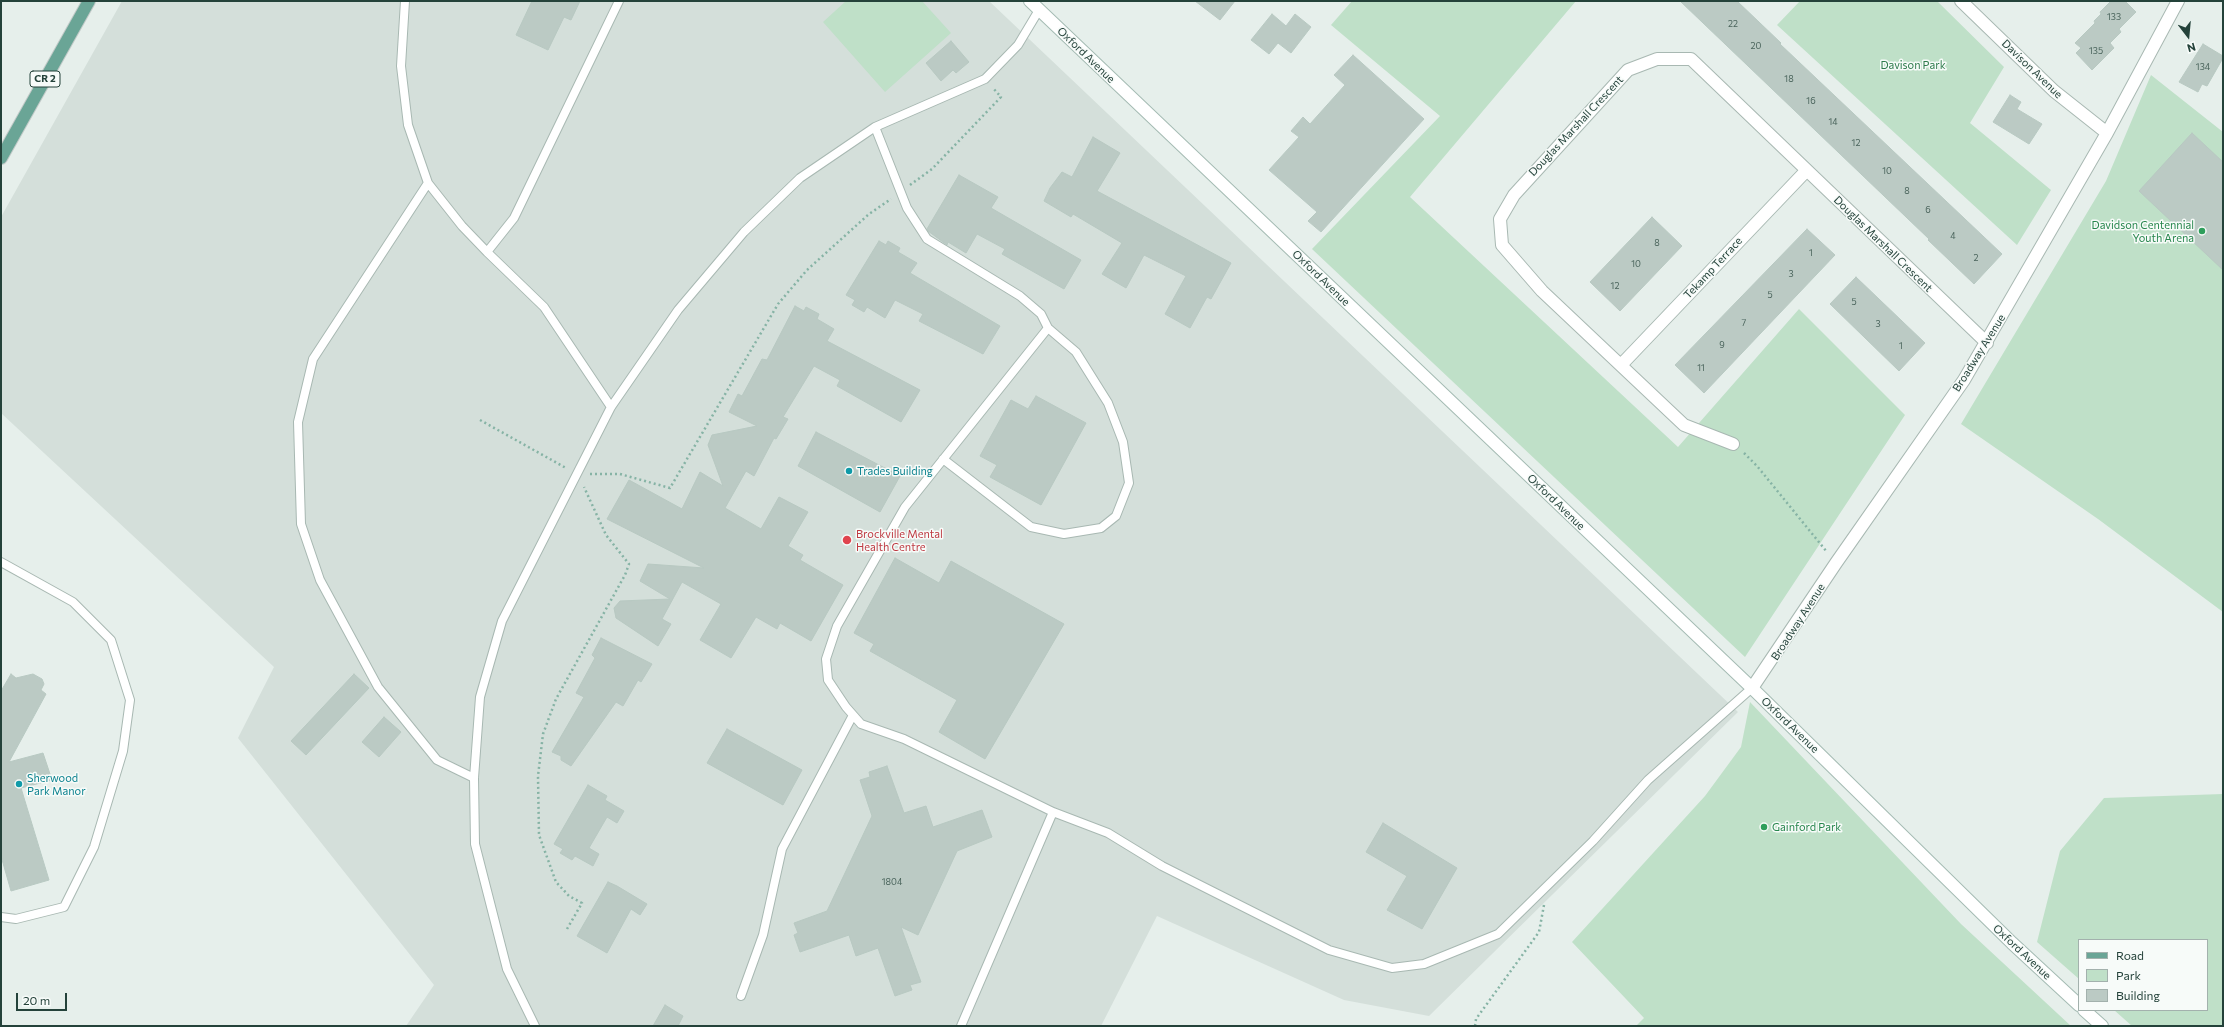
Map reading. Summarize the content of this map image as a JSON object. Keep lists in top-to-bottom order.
{
  "streets": {
    "main road": ["CR 2"],
    "street": [
      "Oxford Avenue",
      "Davison Avenue",
      "Douglas Marshall Crescent",
      "Tekamp Terrace",
      "Broadway Avenue"
    ]
  },
  "crossings": [
    ["Oxford Avenue", "Broadway Avenue"],
    ["Davison Avenue", "Broadway Avenue"],
    ["Douglas Marshall Crescent", "Tekamp Terrace"],
    ["Douglas Marshall Crescent", "Broadway Avenue"]
  ],
  "parks": ["Davison Park"],
  "places": [
    "Davidson Centennial Youth Arena",
    "Trades Building",
    "Brockville Mental Health Centre",
    "Sherwood Park Manor",
    "Gainford Park"
  ],
  "house_numbers": [
    "133",
    "22",
    "20",
    "135",
    "134",
    "18",
    "16",
    "14",
    "12",
    "10",
    "8",
    "6",
    "4",
    "8",
    "1",
    "2",
    "10",
    "3",
    "12",
    "5",
    "5",
    "7",
    "3",
    "9",
    "1",
    "11",
    "1804"
  ],
  "legend": ["Road", "Park", "Building"],
  "scale_bar": "20 m",
  "north": "bottom"
}
